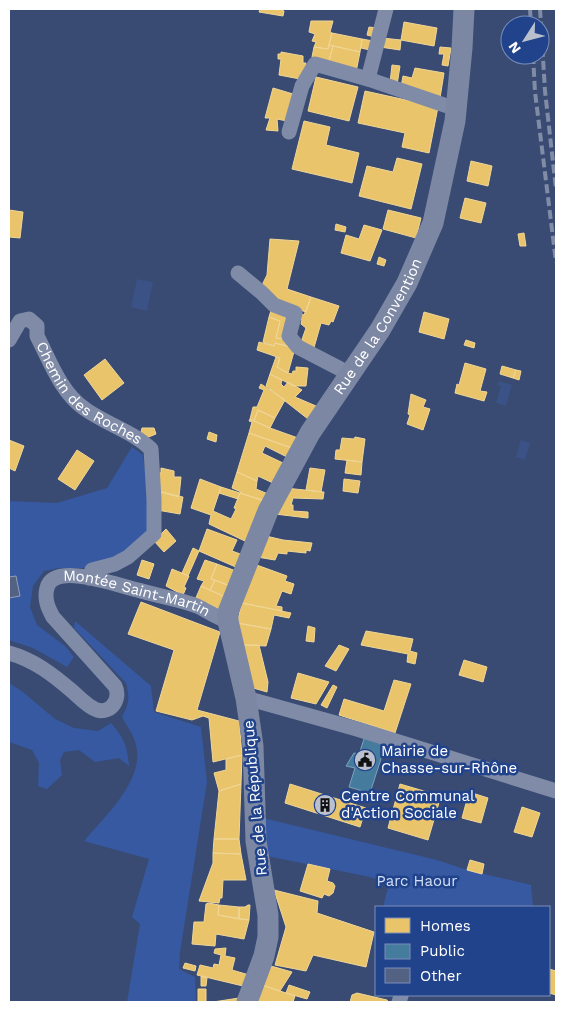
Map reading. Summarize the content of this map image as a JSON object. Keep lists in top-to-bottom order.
{
  "streets": {
    "street": [
      "Rue de la Convention",
      "Chemin des Roches",
      "Montée Saint-Martin",
      "Rue de la République"
    ]
  },
  "crossings": [
    ["Rue de la Convention", "Montée Saint-Martin"],
    ["Rue de la Convention", "Rue de la République"],
    ["Chemin des Roches", "Montée Saint-Martin"],
    ["Montée Saint-Martin", "Rue de la République"]
  ],
  "parks": ["Parc Haour"],
  "places": {
    "public building": ["Mairie de Chasse-sur-Rhône"],
    "building": ["Centre Communal d'Action Sociale"]
  },
  "legend": ["Homes", "Public", "Other"],
  "north": "bottom left"
}
